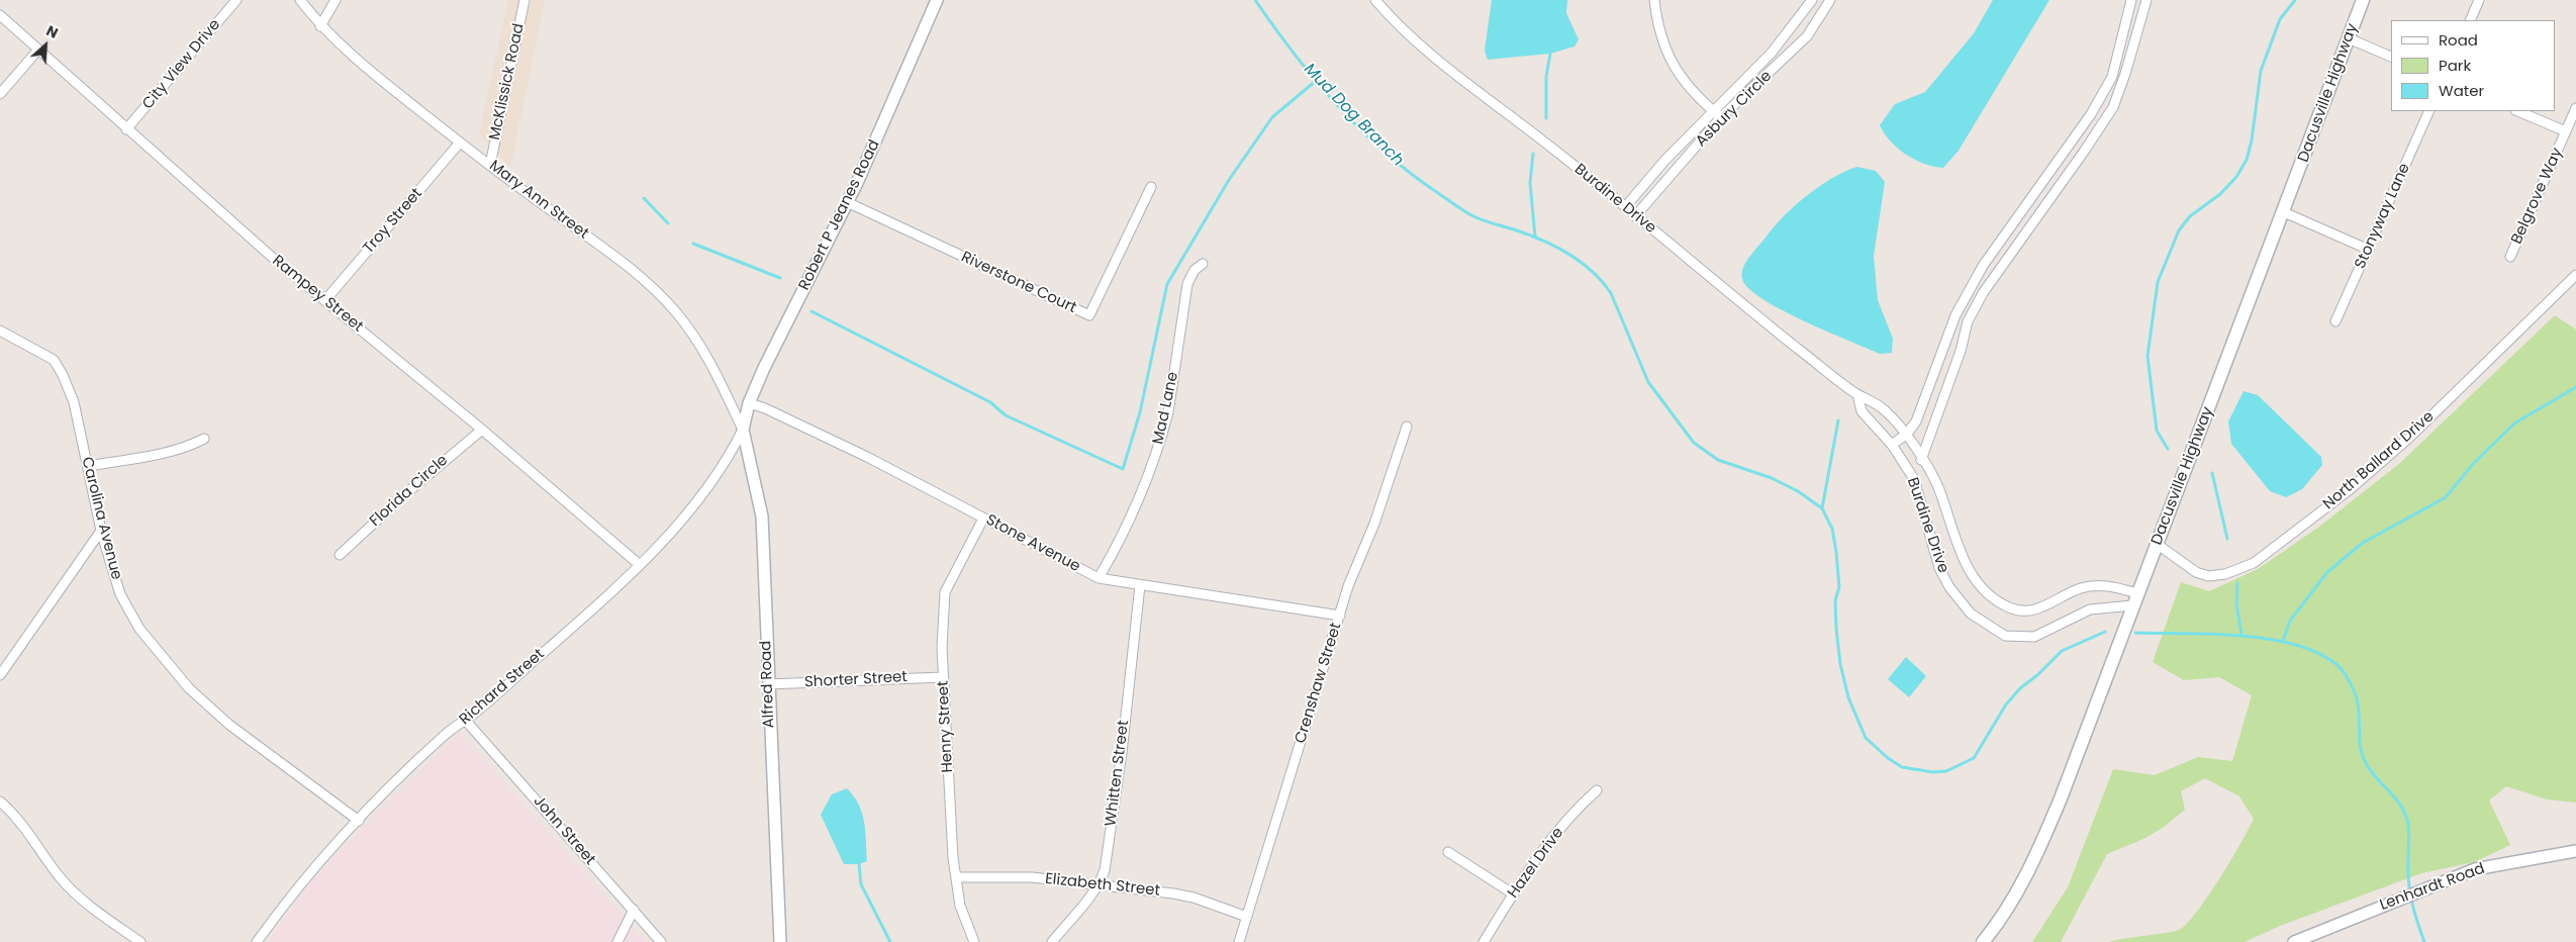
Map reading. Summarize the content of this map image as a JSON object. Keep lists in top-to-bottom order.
{
  "streets": {
    "main road": ["Dacusville Highway"],
    "street": [
      "City View Drive",
      "McKlissick Road",
      "Asbury Circle",
      "Belgrove Way",
      "Burdine Drive",
      "Mary Ann Street",
      "Robert P Jeanes Road",
      "Stonyway Lane",
      "Troy Street",
      "Riverstone Court",
      "Rampey Street",
      "Mad Lane",
      "North Ballard Drive",
      "Florida Circle",
      "Carolina Avenue",
      "Stone Avenue",
      "Shorter Street",
      "Crenshaw Street",
      "Alfred Road",
      "Richard Street",
      "Henry Street",
      "Whitten Street",
      "John Street",
      "Hazel Drive",
      "Elizabeth Street",
      "Lenhardt Road"
    ]
  },
  "crossings": [
    ["City View Drive", "Rampey Street"],
    ["McKlissick Road", "Mary Ann Street"],
    ["Dacusville Highway", "Burdine Drive"],
    ["Dacusville Highway", "North Ballard Drive"],
    ["Asbury Circle", "Burdine Drive"],
    ["Mary Ann Street", "Robert P Jeanes Road"],
    ["Mary Ann Street", "Troy Street"],
    ["Mary Ann Street", "Alfred Road"],
    ["Mary Ann Street", "Richard Street"],
    ["Robert P Jeanes Road", "Riverstone Court"],
    ["Robert P Jeanes Road", "Stone Avenue"],
    ["Robert P Jeanes Road", "Alfred Road"],
    ["Robert P Jeanes Road", "Richard Street"],
    ["Troy Street", "Rampey Street"],
    ["Rampey Street", "Florida Circle"],
    ["Rampey Street", "Richard Street"],
    ["Mad Lane", "Stone Avenue"],
    ["Carolina Avenue", "Richard Street"],
    ["Stone Avenue", "Crenshaw Street"],
    ["Stone Avenue", "Henry Street"],
    ["Stone Avenue", "Whitten Street"],
    ["Shorter Street", "Alfred Road"],
    ["Shorter Street", "Henry Street"],
    ["Crenshaw Street", "Elizabeth Street"],
    ["Alfred Road", "Richard Street"],
    ["Richard Street", "John Street"],
    ["Henry Street", "Elizabeth Street"],
    ["Whitten Street", "Elizabeth Street"]
  ],
  "water": ["Mud Dog Branch"],
  "legend": ["Road", "Park", "Water"],
  "north": "top right"
}
